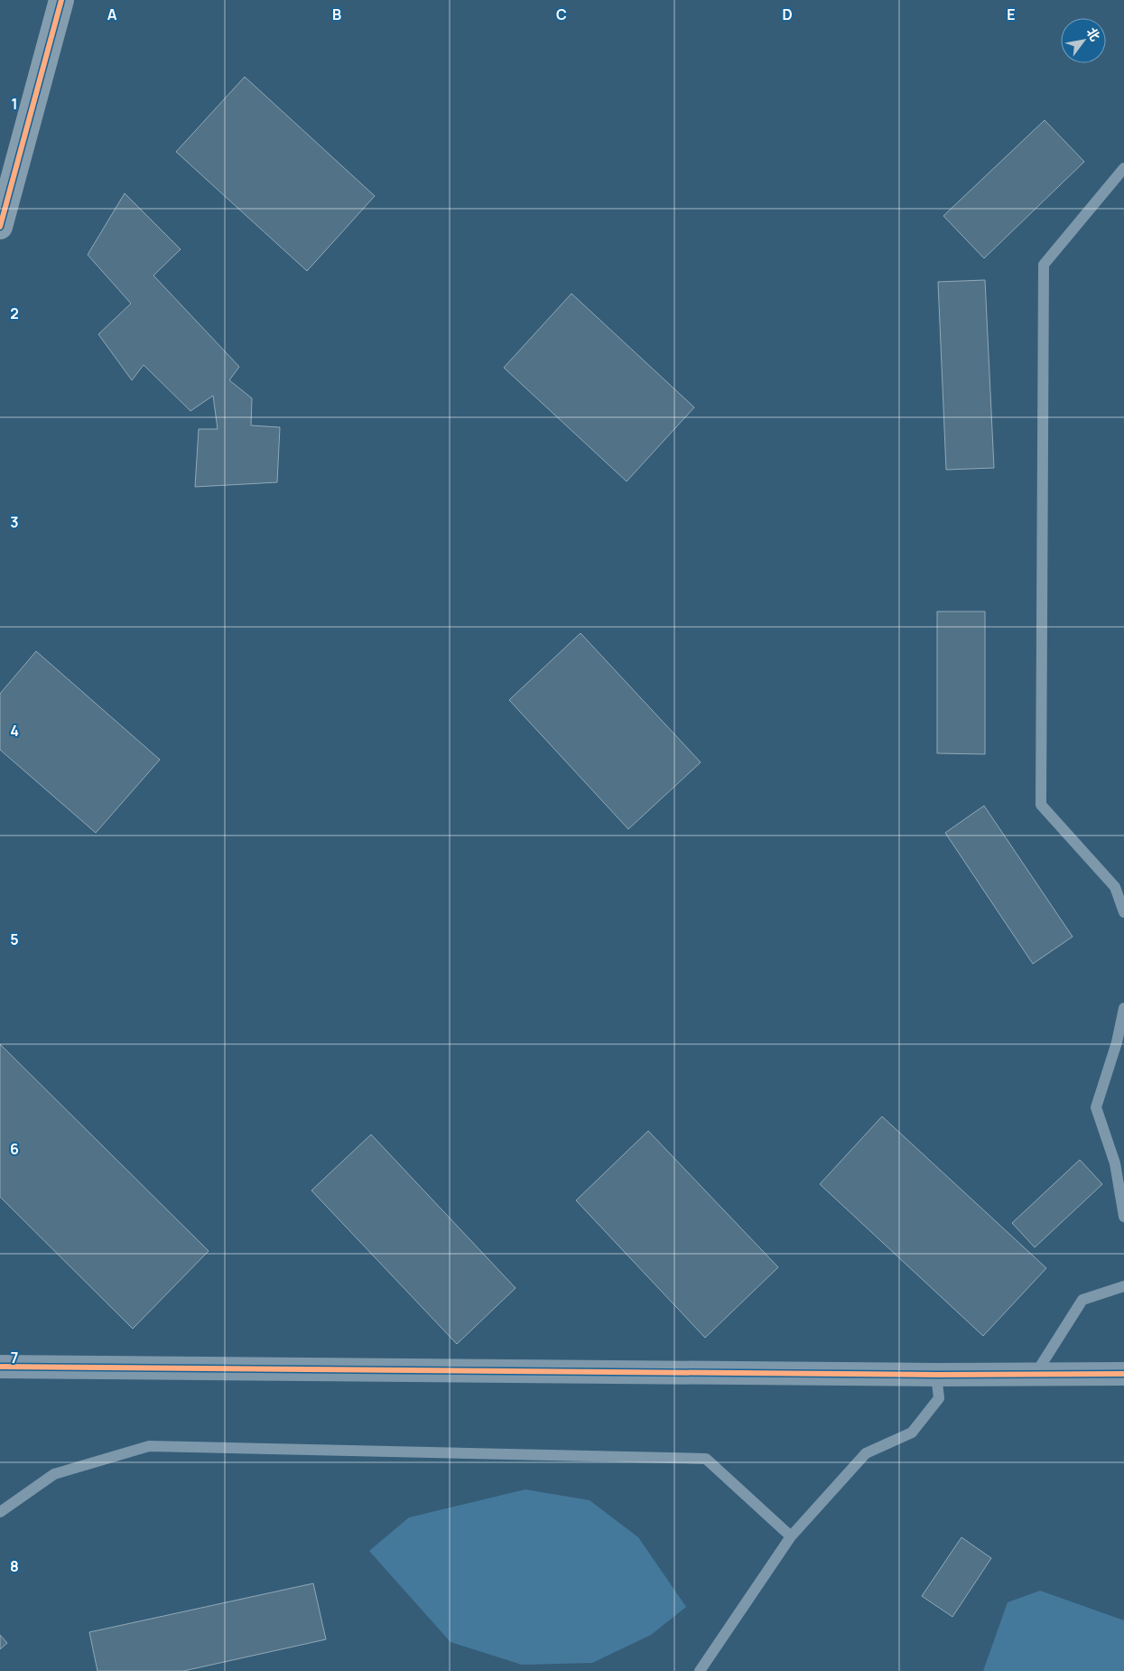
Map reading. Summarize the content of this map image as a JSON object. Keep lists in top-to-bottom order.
{
  "north": "top right",
  "grid": {
    "columns": [
      "A",
      "B",
      "C",
      "D",
      "E"
    ],
    "rows": [
      "1",
      "2",
      "3",
      "4",
      "5",
      "6",
      "7",
      "8"
    ]
  }
}
